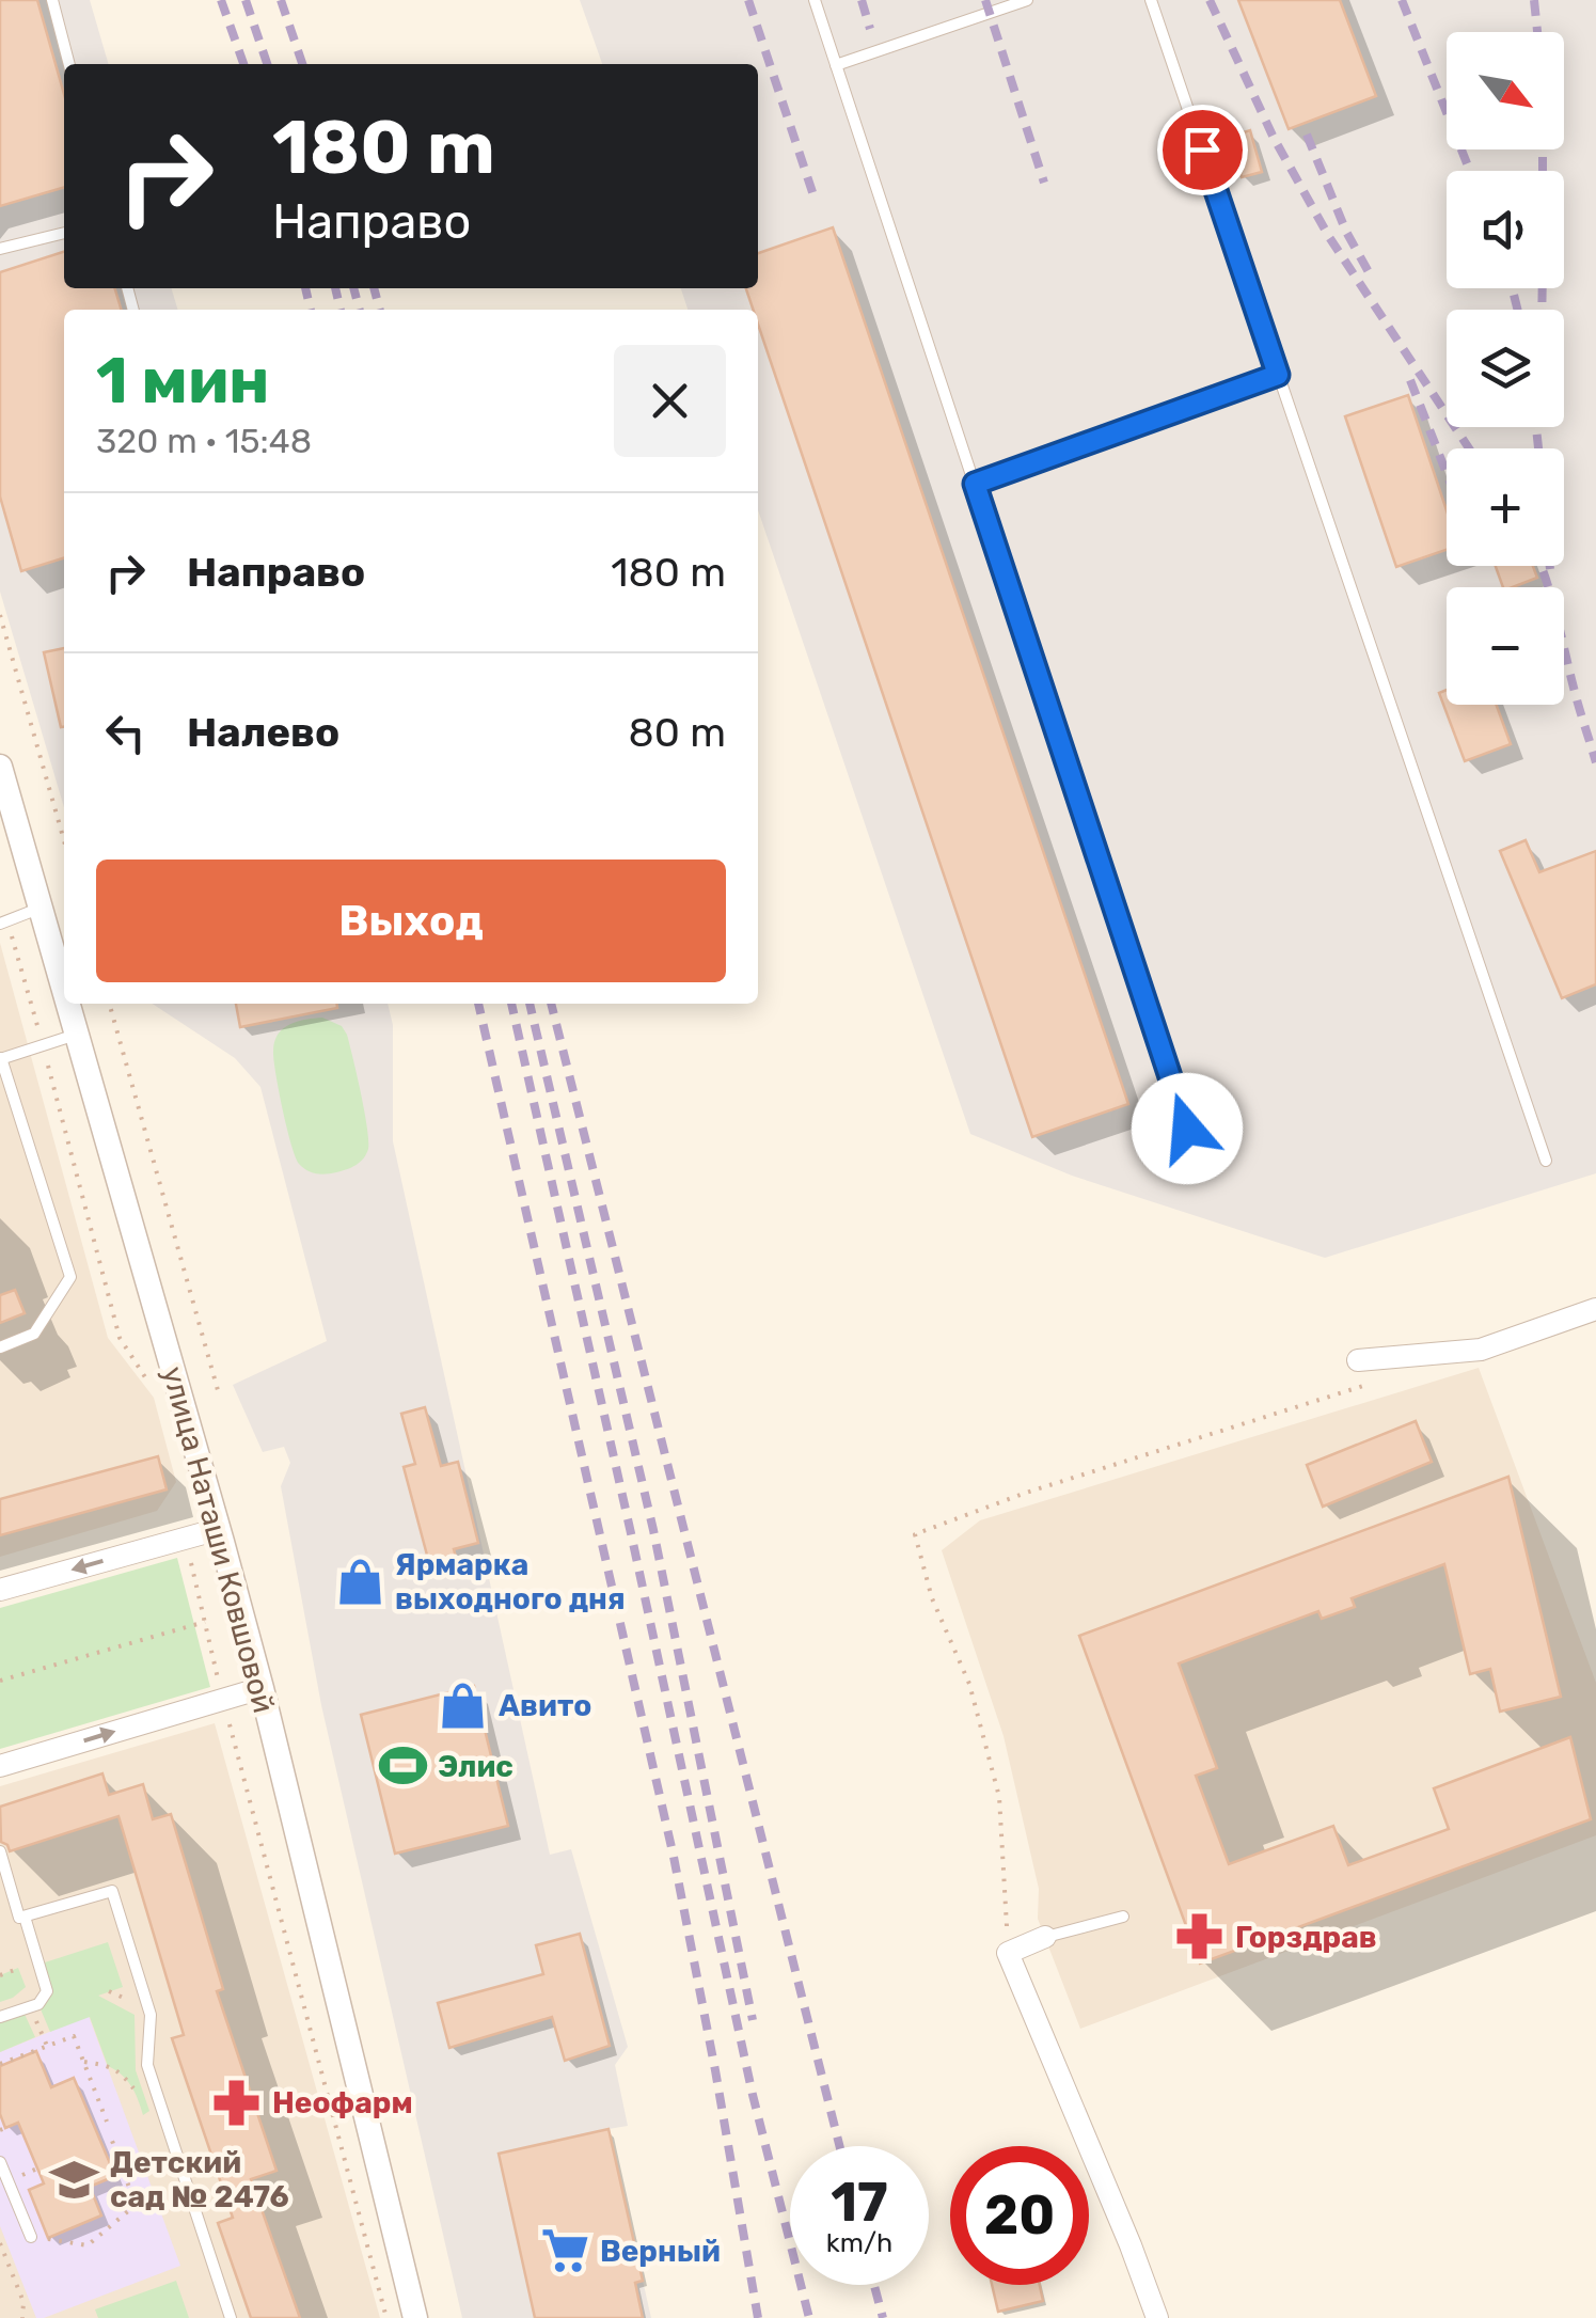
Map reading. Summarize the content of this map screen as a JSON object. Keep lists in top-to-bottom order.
{
  "streets": {
    "street": ["улица Наташи Ковшовой"]
  },
  "places": {
    "shop": ["Ярмарка выходного дня", "Авито"],
    "sports": ["Элис"],
    "pharmacy": ["Горздрав", "Неофарм"],
    "school or university": ["Детский сад № 2476"],
    "supermarket": ["Верный"]
  },
  "north": "bottom right",
  "page": {
    "map_buttons": ["+", "−"],
    "turn": ["180 m", "Направо"],
    "heading": ["1 мин", "320 m · 15:48"],
    "list": [
      {
        "name": "Направо",
        "value": "180 m"
      },
      {
        "name": "Налево",
        "value": "80 m"
      }
    ],
    "buttons": "Выход",
    "speed": "17 km/h",
    "limit": "20"
  }
}
